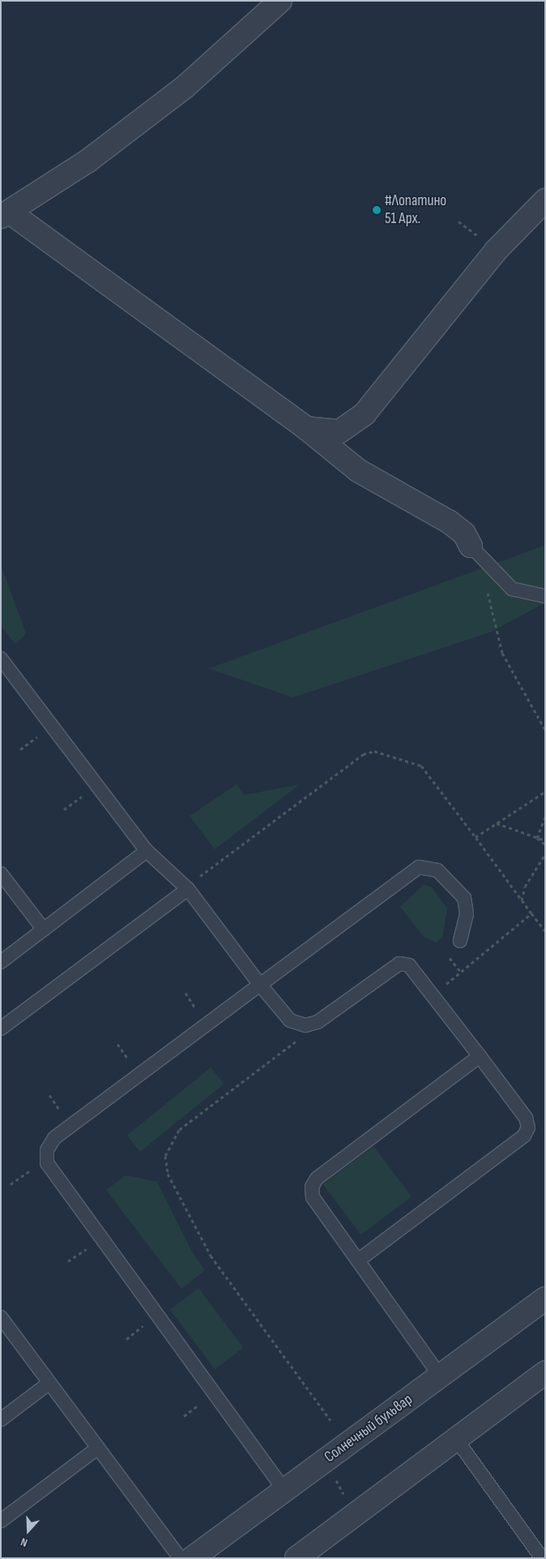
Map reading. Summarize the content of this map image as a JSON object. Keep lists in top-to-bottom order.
{
  "streets": {
    "street": ["Солнечный бульвар"]
  },
  "places": ["#Лопатино 51 Арх."],
  "north": "bottom"
}
